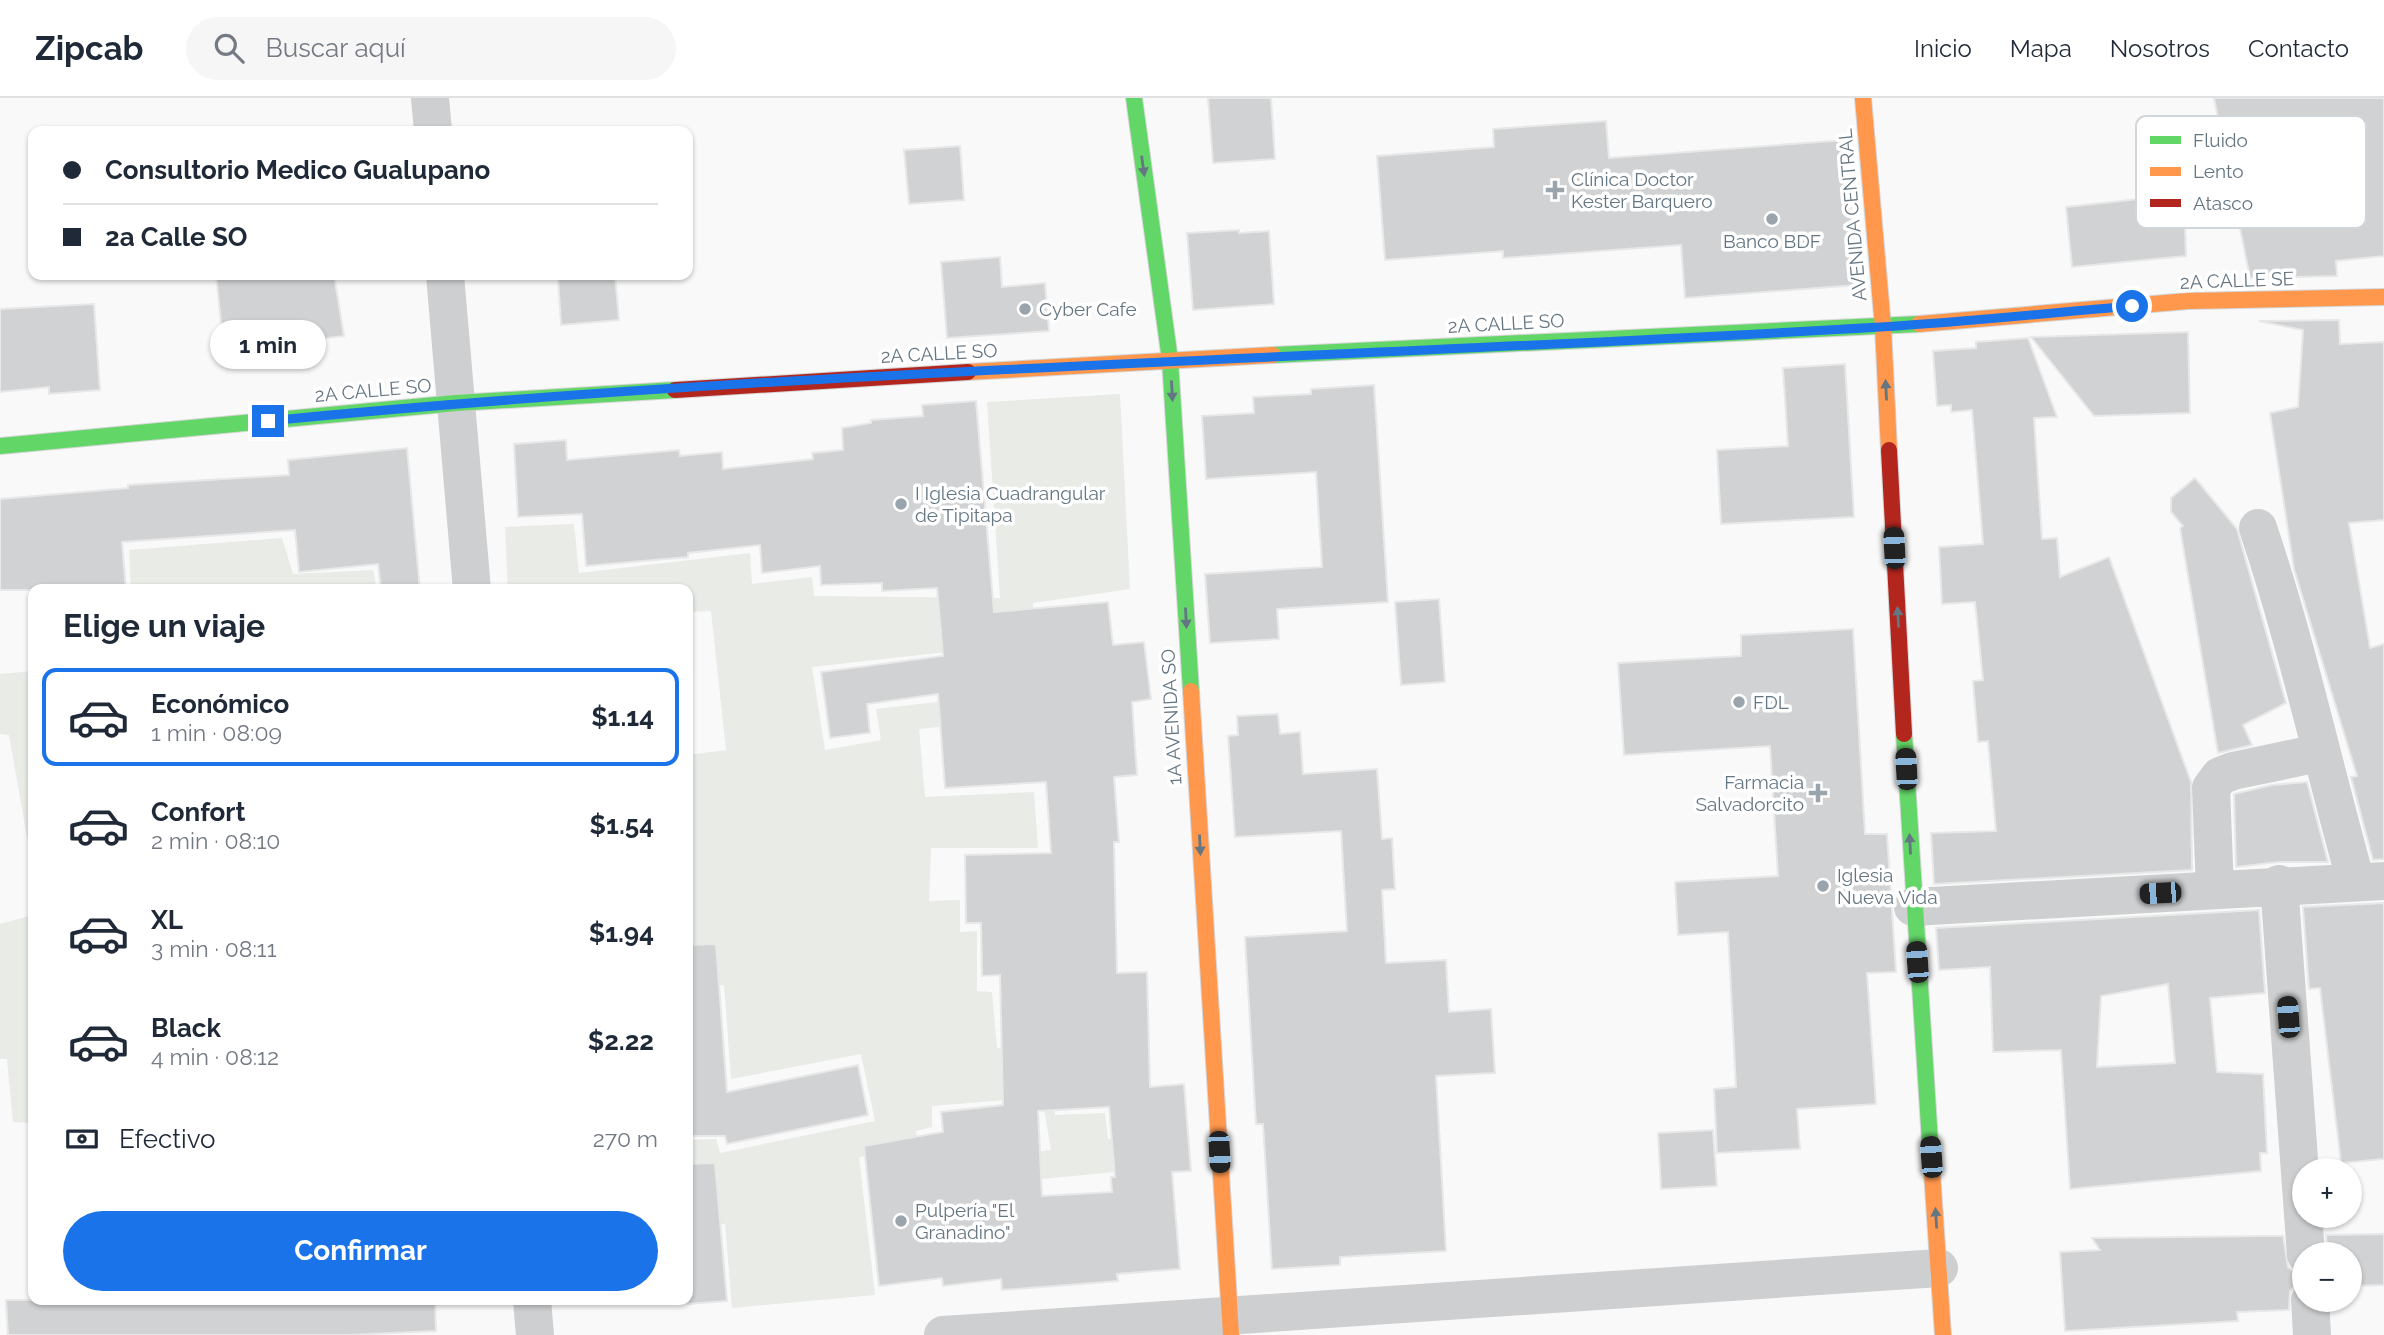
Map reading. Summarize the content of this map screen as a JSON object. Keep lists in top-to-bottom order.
{
  "streets": {
    "street": [
      "AVENIDA CENTRAL",
      "2A CALLE SE",
      "2A CALLE SO",
      "1A AVENIDA SO"
    ]
  },
  "crossings": [
    ["AVENIDA CENTRAL", "2A CALLE SE"],
    ["AVENIDA CENTRAL", "2A CALLE SO"],
    ["2A CALLE SE", "2A CALLE SO"],
    ["2A CALLE SO", "1A AVENIDA SO"]
  ],
  "one_way": ["AVENIDA CENTRAL", "1A AVENIDA SO"],
  "places": {
    "health": ["Clínica Doctor Kester Barquero", "Farmacia Salvadorcito"],
    "other": [
      "Banco BDF",
      "Cyber Cafe",
      "I Iglesia Cuadrangular de Tipitapa",
      "FDL",
      "Iglesia Nueva Vida",
      "Pulpería \"El Granadino\""
    ]
  },
  "legend": ["Fluido", "Lento", "Atasco"],
  "page": {
    "header": "Zipcab",
    "search": "Buscar aquí",
    "nav": [
      "Inicio",
      "Mapa",
      "Nosotros",
      "Contacto"
    ],
    "banner": ["Consultorio Medico Gualupano", "2a Calle SO"],
    "bubble": "1 min",
    "heading": "Elige un viaje",
    "list": [
      {
        "name": "Económico",
        "note": "1 min · 08:09",
        "value": "$1.14"
      },
      {
        "name": "Confort",
        "note": "2 min · 08:10",
        "value": "$1.54"
      },
      {
        "name": "XL",
        "note": "3 min · 08:11",
        "value": "$1.94"
      },
      {
        "name": "Black",
        "note": "4 min · 08:12",
        "value": "$2.22"
      }
    ],
    "pay": ["Efectivo", "270 m"],
    "map_buttons": ["+", "−"],
    "buttons": "Confirmar"
  }
}
